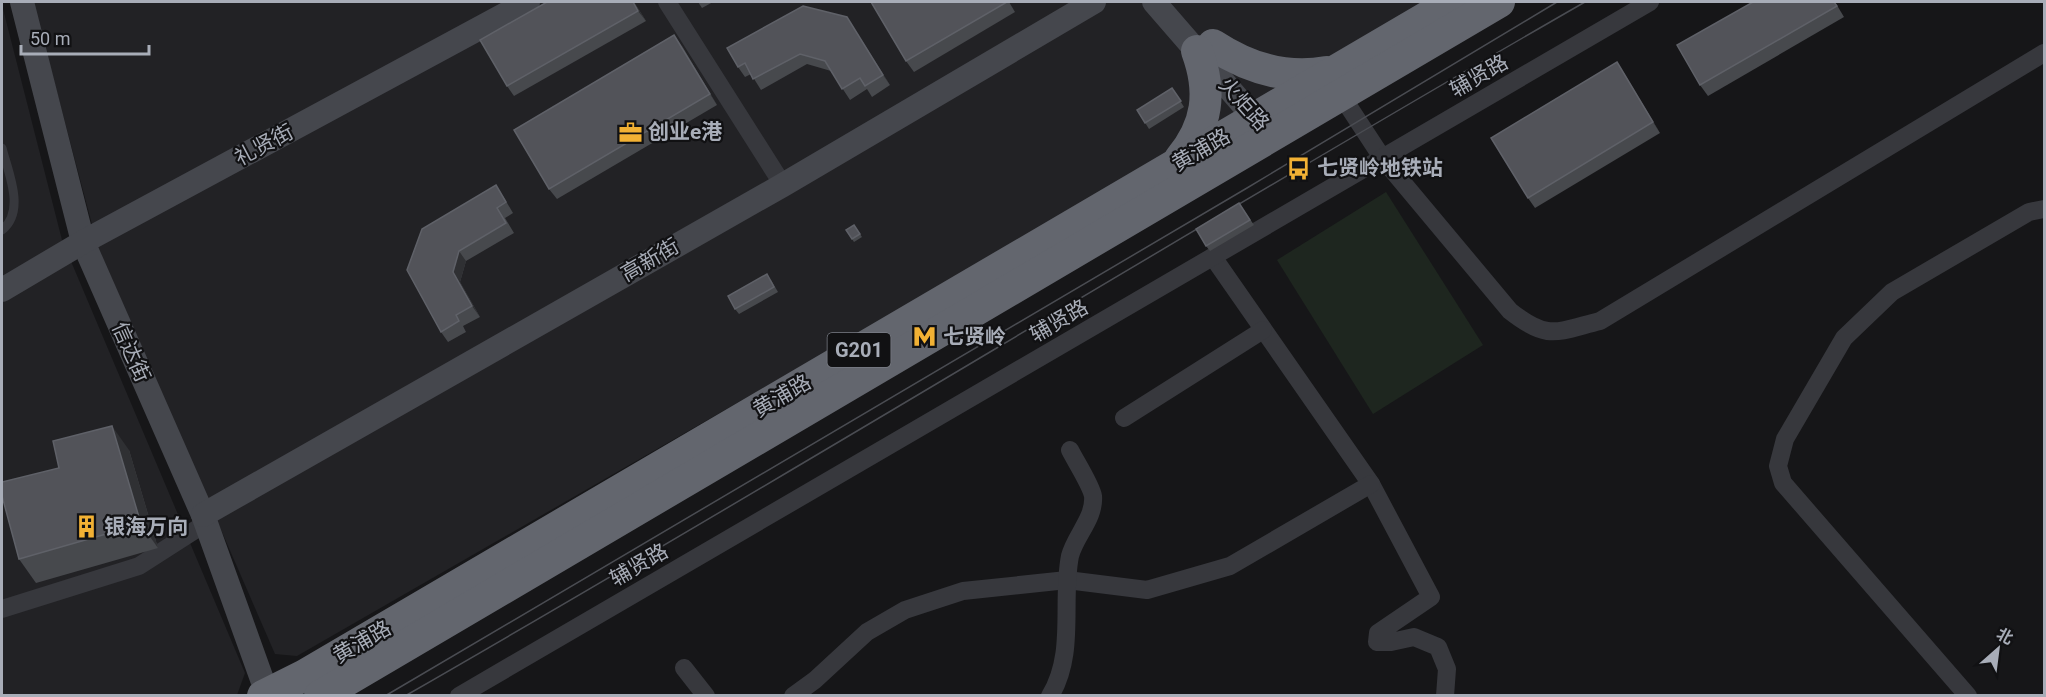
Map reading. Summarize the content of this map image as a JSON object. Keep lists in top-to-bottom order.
{
  "streets": {
    "highway": ["黄浦路", "G201"],
    "street": [
      "辅贤路",
      "火炬路",
      "礼贤街",
      "高新街",
      "信达街"
    ]
  },
  "crossings": [
    ["火炬路", "黄浦路"],
    ["礼贤街", "信达街"],
    ["黄浦路", "信达街"],
    ["高新街", "信达街"]
  ],
  "places": {
    "office": ["创业e港"],
    "bus stop": ["七贤岭地铁站"],
    "metro station": ["七贤岭"],
    "building": ["银海万向"]
  },
  "scale_bar": "50 m",
  "north": "top right"
}
